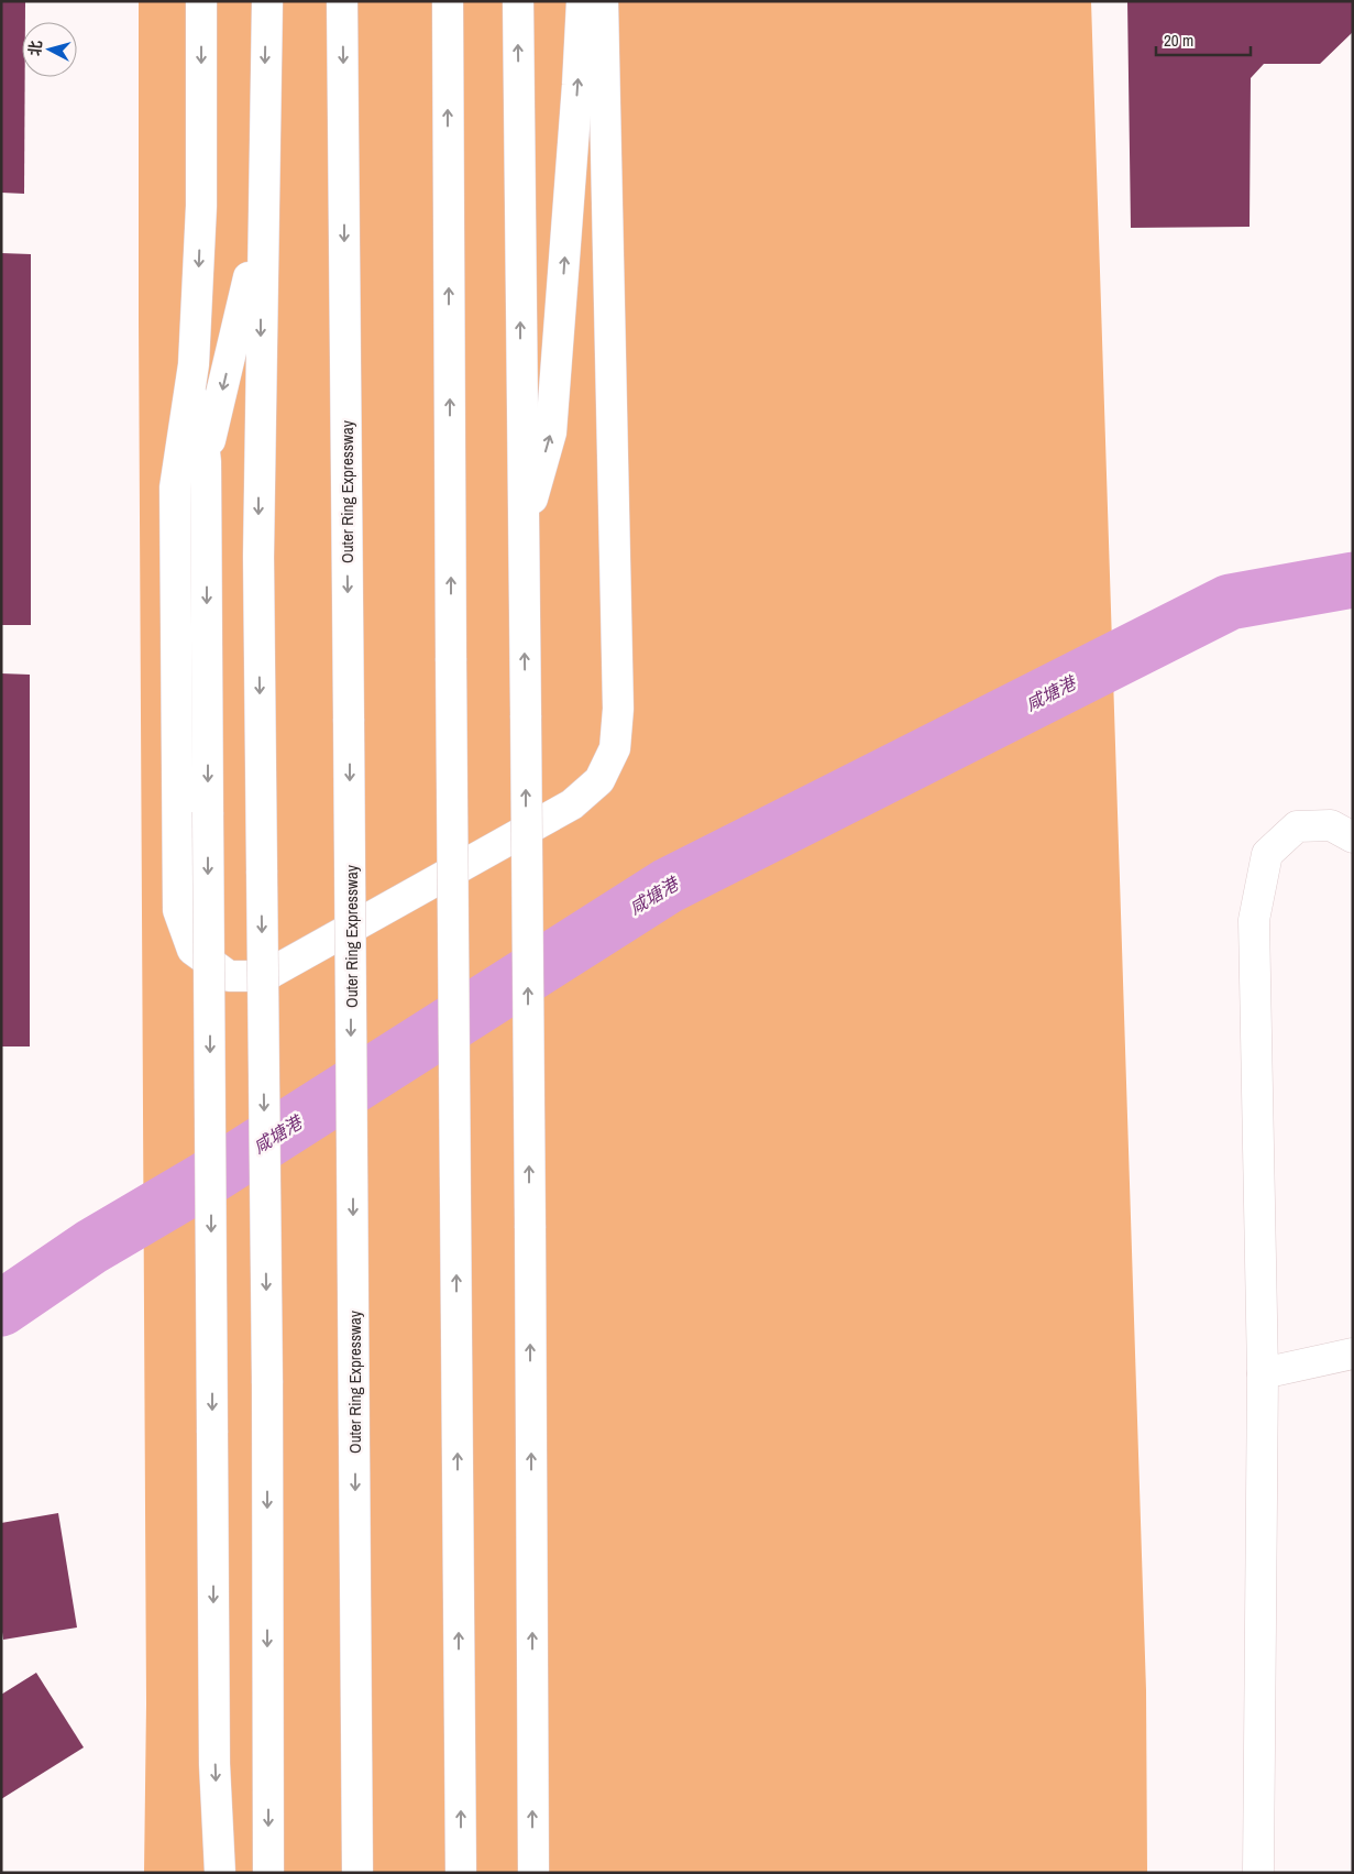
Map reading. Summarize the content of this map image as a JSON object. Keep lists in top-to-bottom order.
{
  "streets": {
    "main road": ["Outer Ring Expressway"]
  },
  "water": ["咸塘港"],
  "scale_bar": "20 m",
  "north": "left"
}
